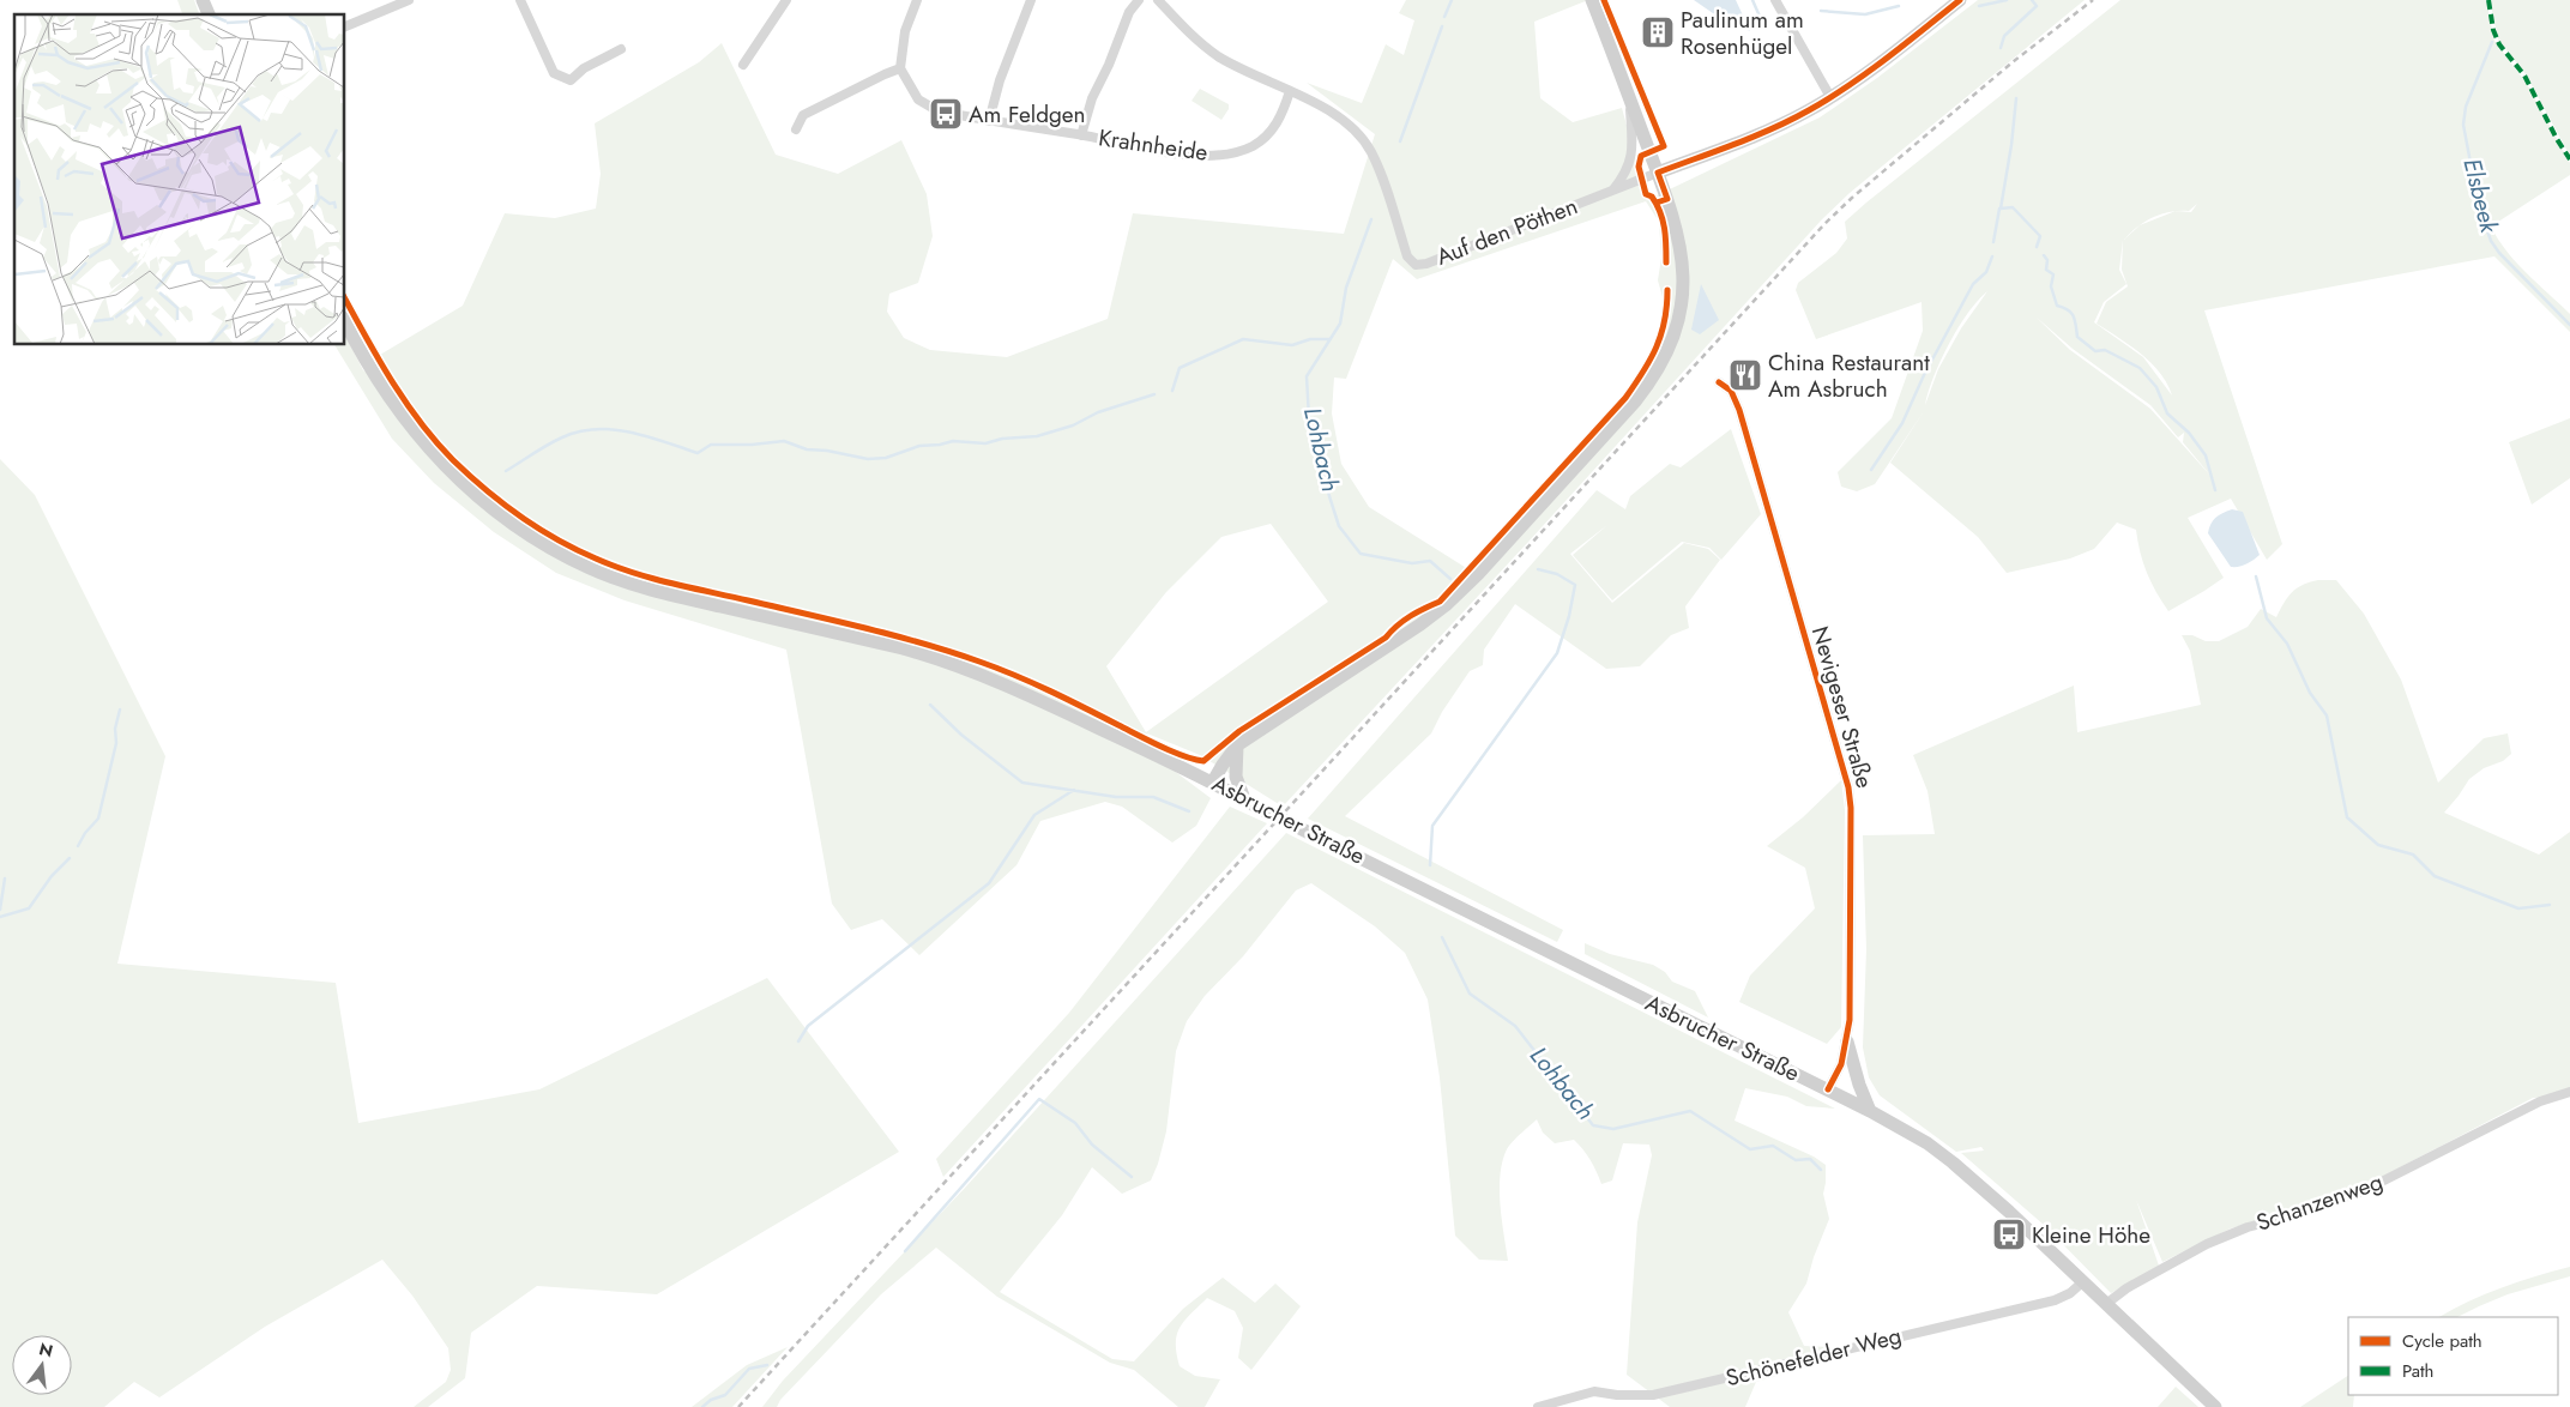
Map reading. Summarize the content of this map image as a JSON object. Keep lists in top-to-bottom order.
{
  "streets": {
    "main road": ["Asbrucher Straße"],
    "street": [
      "Krahnheide",
      "Auf den Pöthen",
      "Nevigeser Straße",
      "Schanzenweg",
      "Schönefelder Weg"
    ]
  },
  "crossings": [
    ["Krahnheide", "Auf den Pöthen"],
    ["Nevigeser Straße", "Asbrucher Straße"]
  ],
  "water": ["Elsbeek", "Lohbach"],
  "places": {
    "building": ["Paulinum am Rosenhügel"],
    "bus stop": ["Am Feldgen", "Kleine Höhe"],
    "restaurant": ["China Restaurant Am Asbruch"]
  },
  "legend": ["Cycle path", "Path"],
  "north": "top"
}
